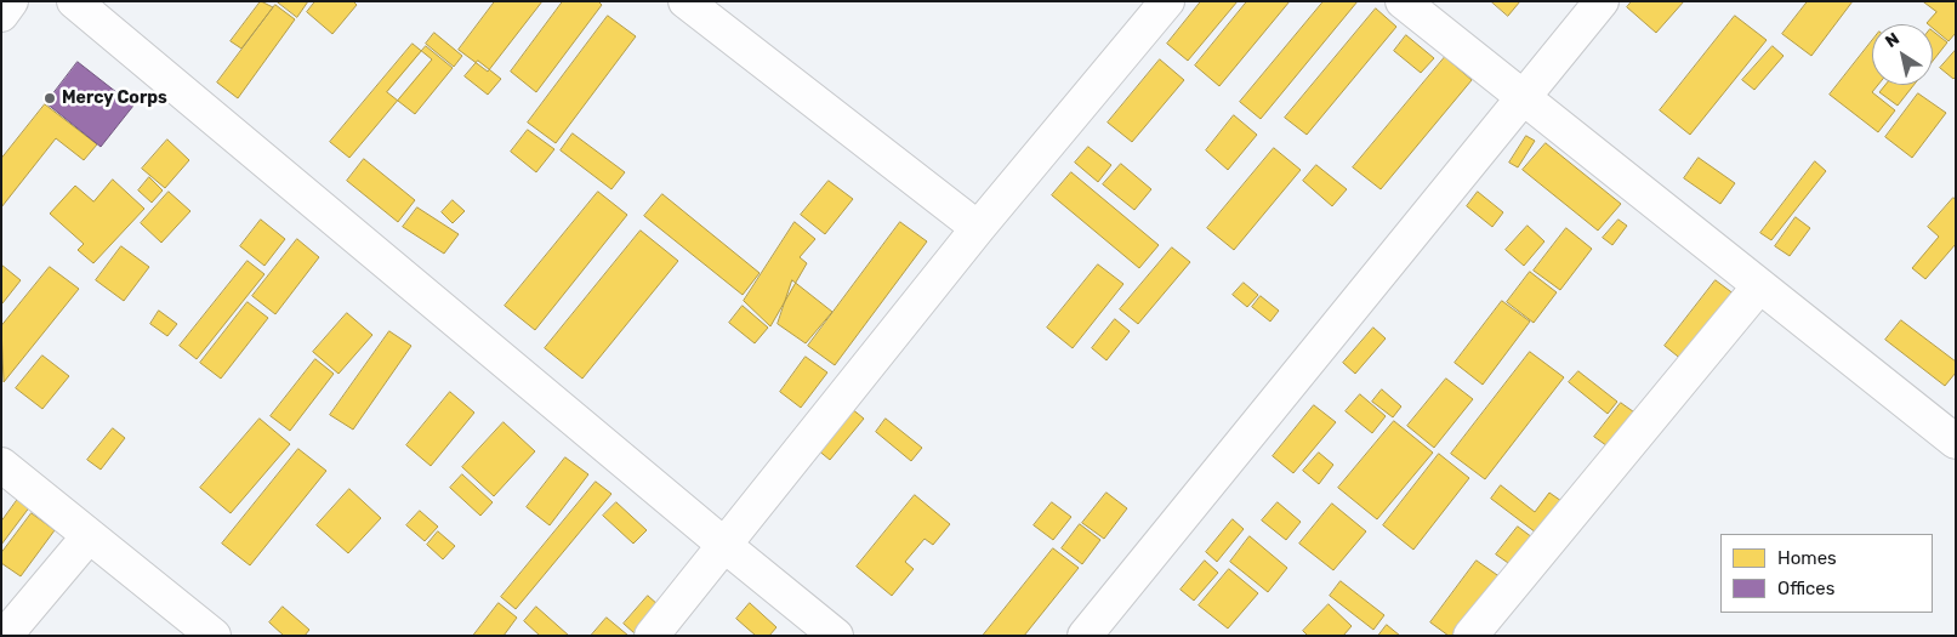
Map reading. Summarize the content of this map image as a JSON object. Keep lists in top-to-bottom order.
{
  "places": ["Mercy Corps"],
  "legend": ["Homes", "Offices"],
  "north": "top left"
}
